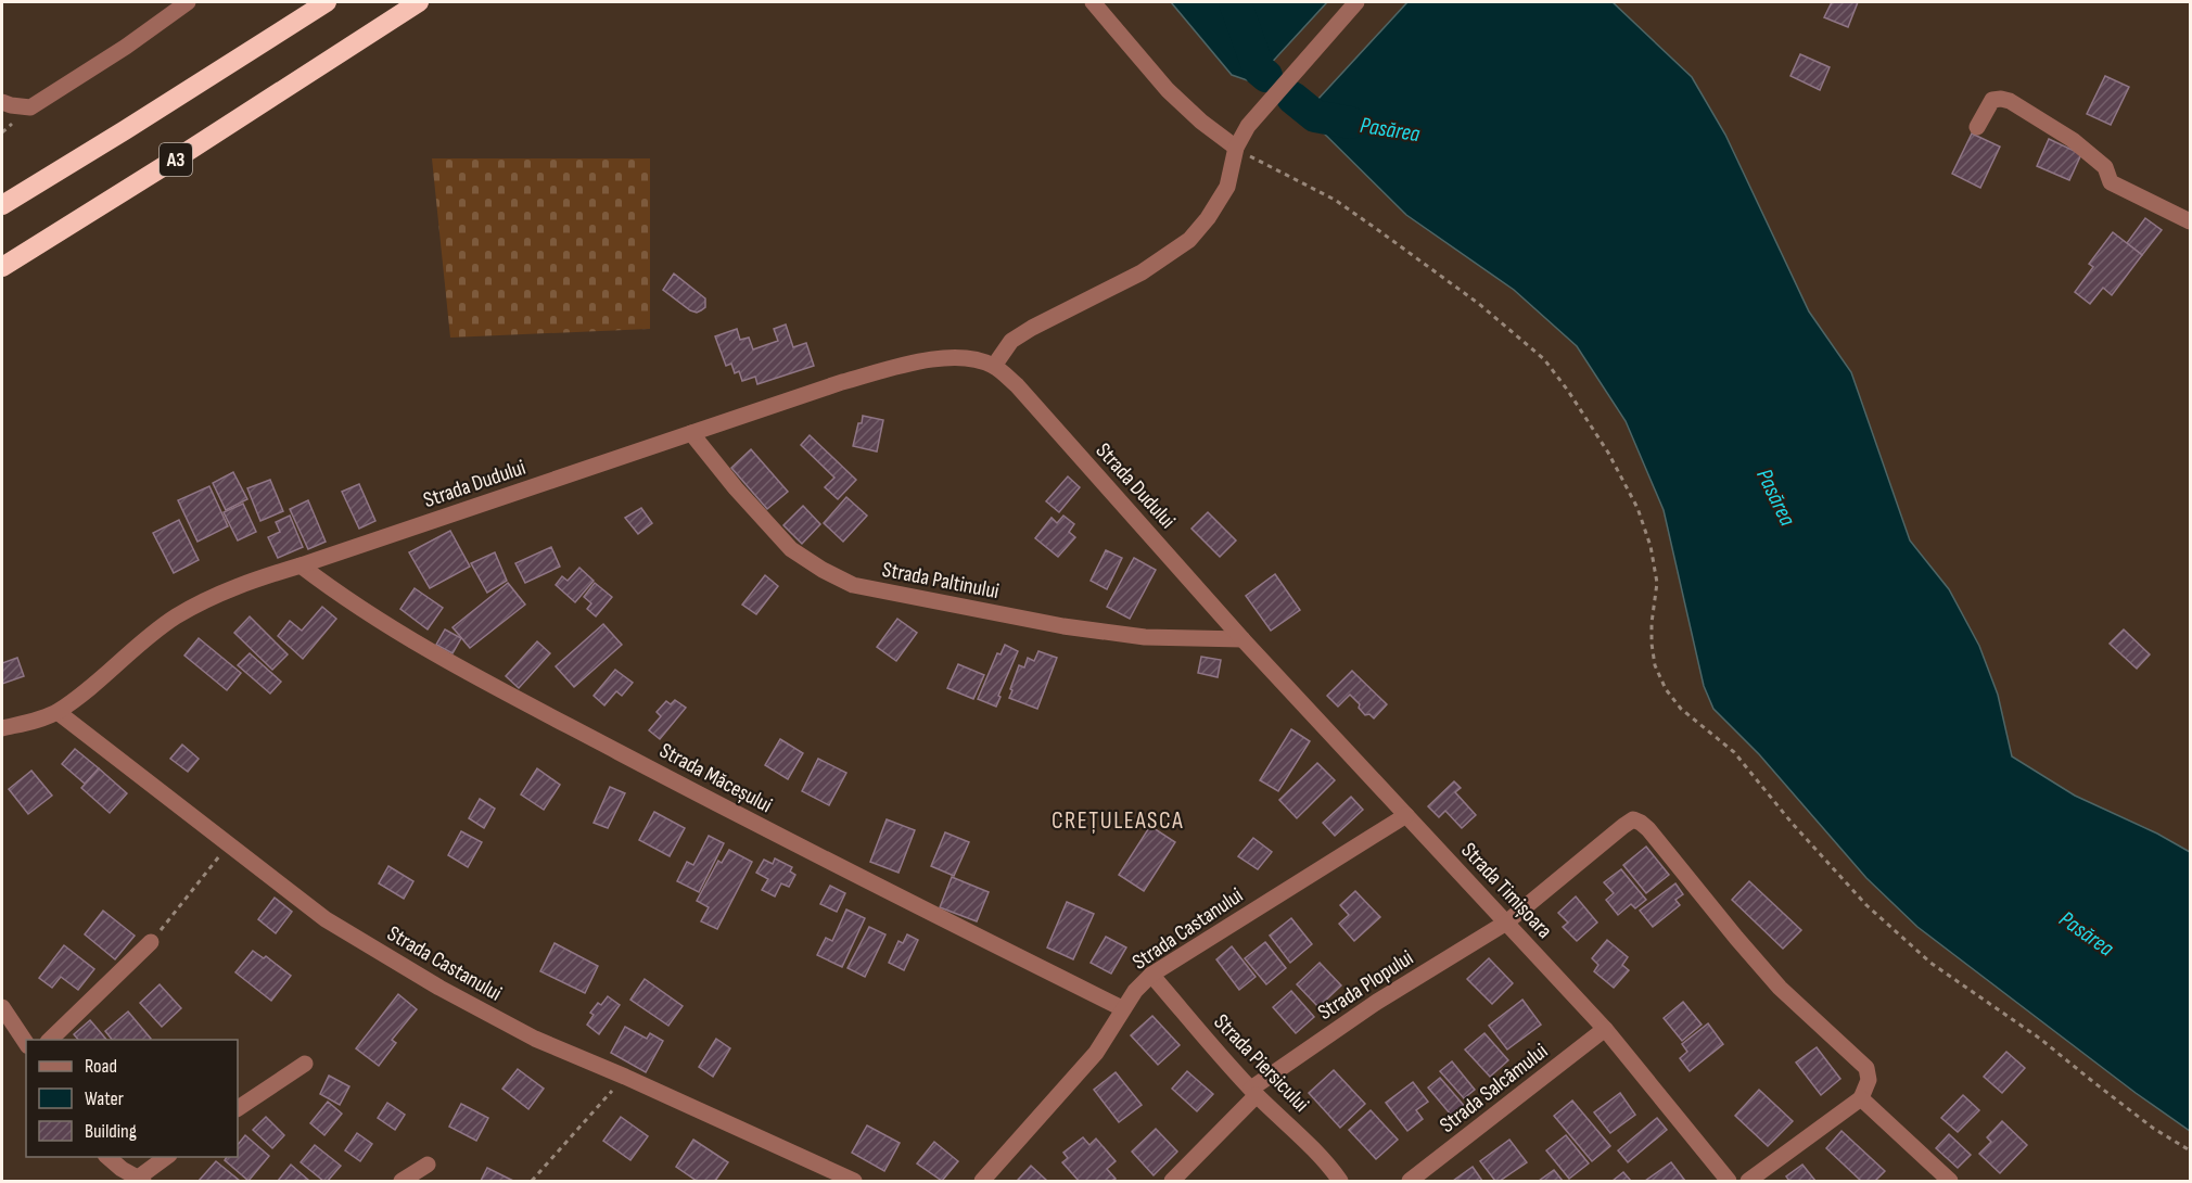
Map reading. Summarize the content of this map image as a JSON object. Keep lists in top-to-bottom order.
{
  "streets": {
    "highway": ["A3"],
    "street": [
      "Strada Dudului",
      "Strada Paltinului",
      "Strada Măceșului",
      "Strada Timișoara",
      "Strada Castanului",
      "Strada Plopului",
      "Strada Piersicului",
      "Strada Salcâmului"
    ]
  },
  "crossings": [
    ["Strada Dudului", "Strada Paltinului"],
    ["Strada Dudului", "Strada Măceșului"],
    ["Strada Dudului", "Strada Timișoara"],
    ["Strada Dudului", "Strada Castanului"],
    ["Strada Paltinului", "Strada Timișoara"],
    ["Strada Măceșului", "Strada Castanului"],
    ["Strada Timișoara", "Strada Castanului"],
    ["Strada Timișoara", "Strada Plopului"],
    ["Strada Timișoara", "Strada Salcâmului"],
    ["Strada Castanului", "Strada Piersicului"],
    ["Strada Plopului", "Strada Piersicului"]
  ],
  "districts": ["CREȚULEASCA"],
  "water": ["Pasărea"],
  "legend": ["Road", "Water", "Building"]
}
